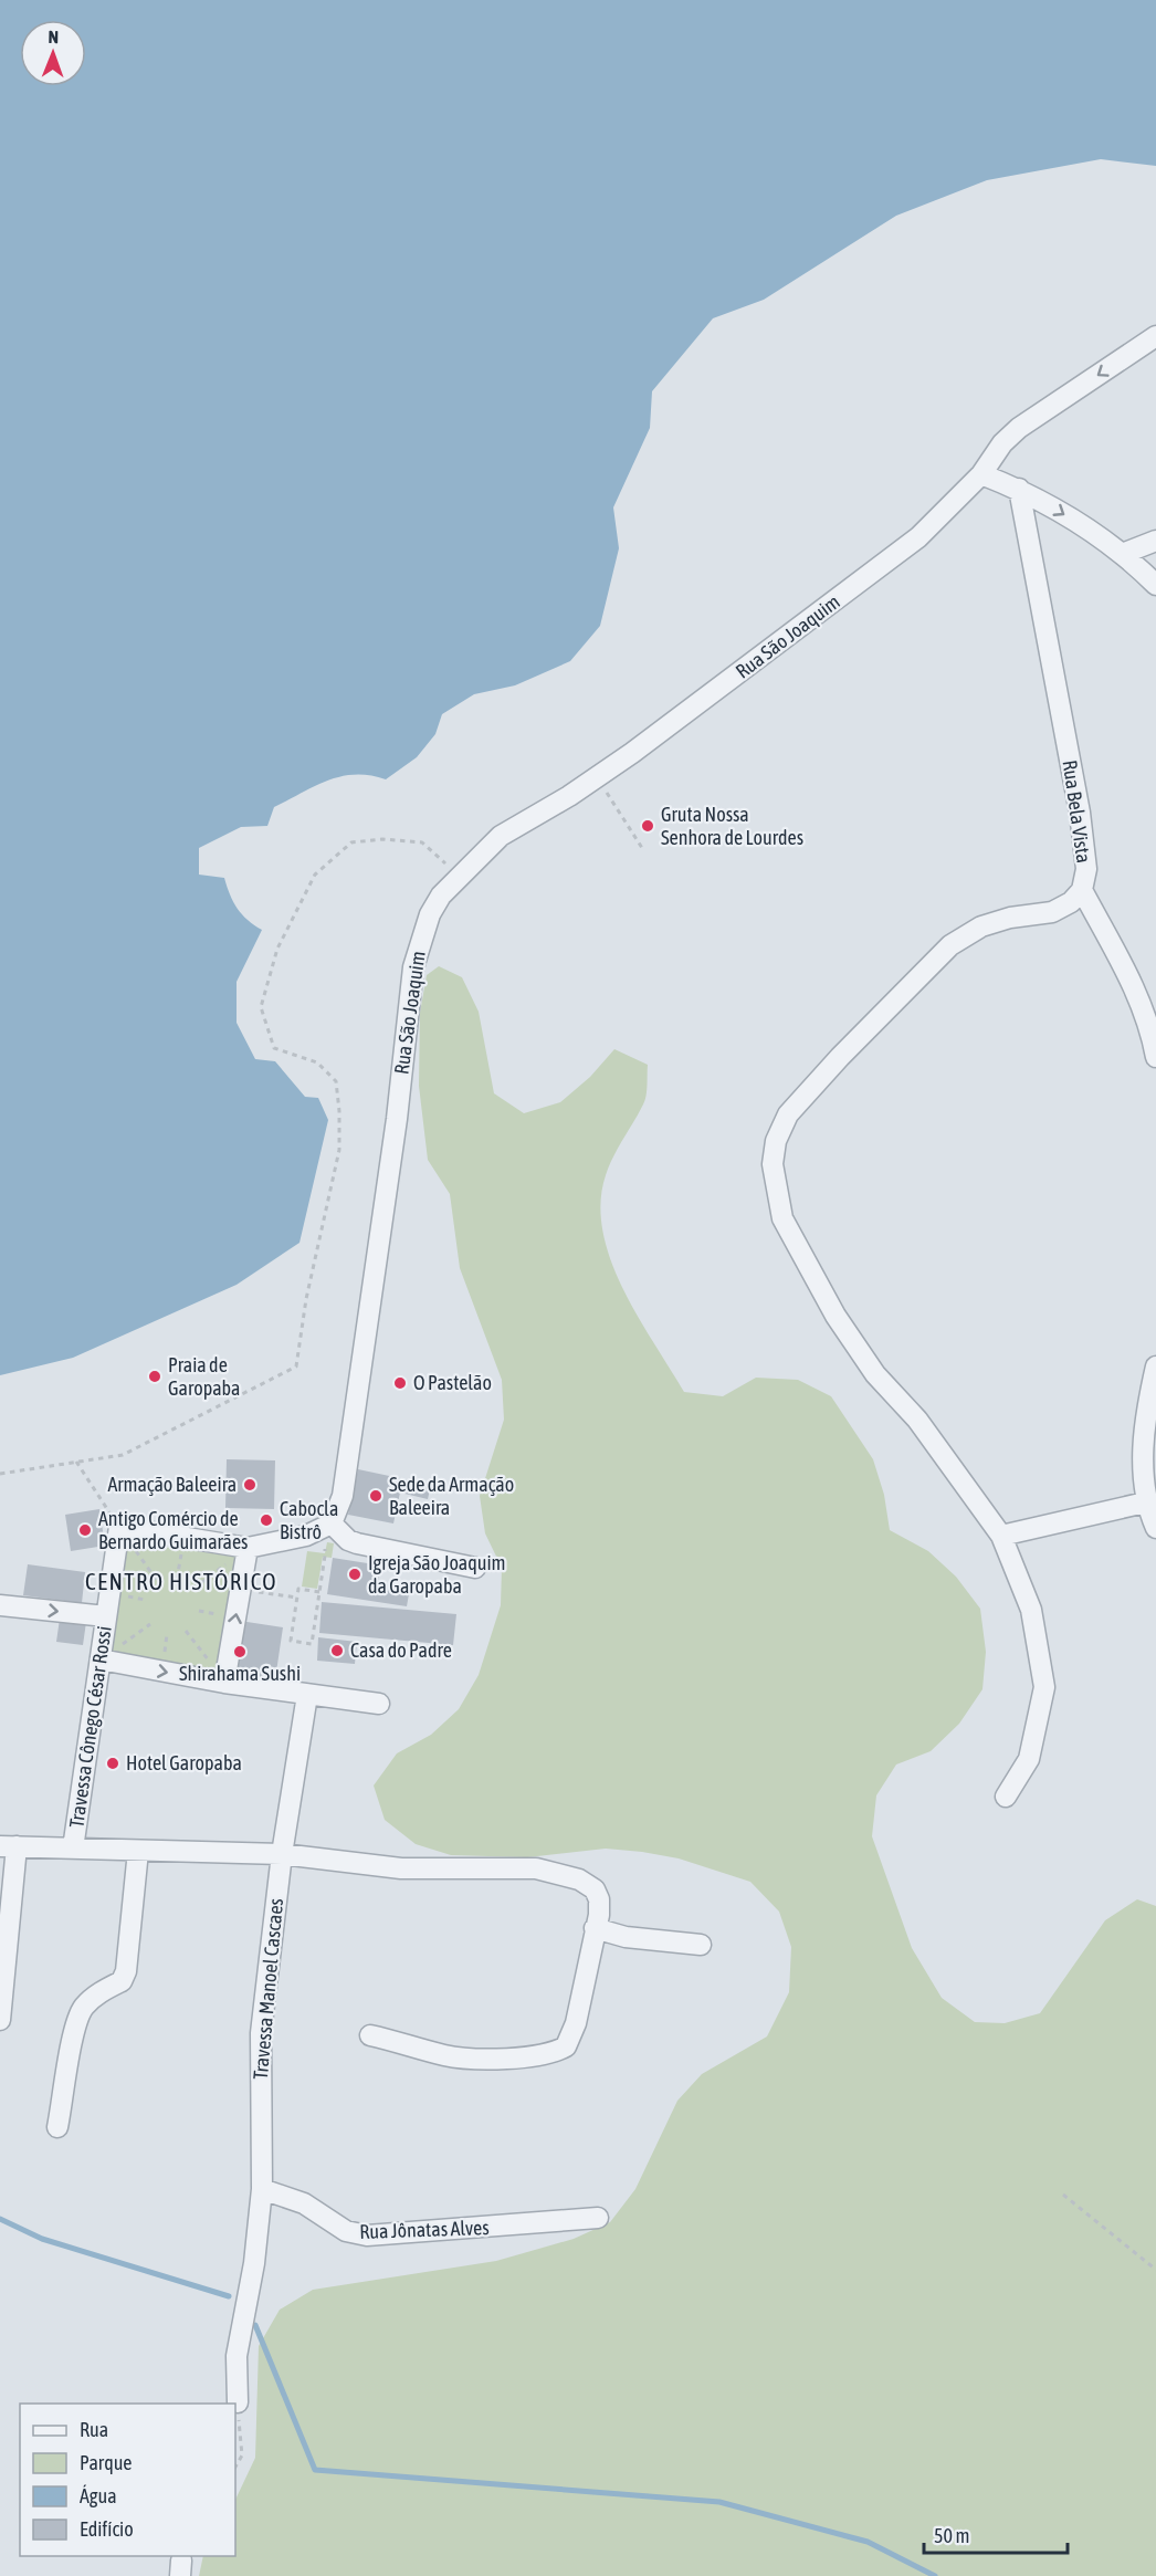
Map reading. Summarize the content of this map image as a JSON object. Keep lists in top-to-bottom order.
{
  "streets": {
    "street": [
      "Rua São Joaquim",
      "Rua Bela Vista",
      "Travessa Cônego César Rossi",
      "Travessa Manoel Cascaes",
      "Rua Jônatas Alves"
    ]
  },
  "crossings": [
    ["Travessa Manoel Cascaes", "Rua Jônatas Alves"]
  ],
  "districts": ["CENTRO HISTÓRICO"],
  "places": [
    "Gruta Nossa Senhora de Lourdes",
    "Praia de Garopaba",
    "O Pastelão",
    "Armação Baleeira",
    "Sede da Armação Baleeira",
    "Cabocla Bistrô",
    "Antigo Comércio de Bernardo Guimarães",
    "Igreja São Joaquim da Garopaba",
    "Casa do Padre",
    "Shirahama Sushi",
    "Hotel Garopaba"
  ],
  "legend": [
    "Rua",
    "Parque",
    "Água",
    "Edifício"
  ],
  "scale_bar": "50 m",
  "north": "top"
}
